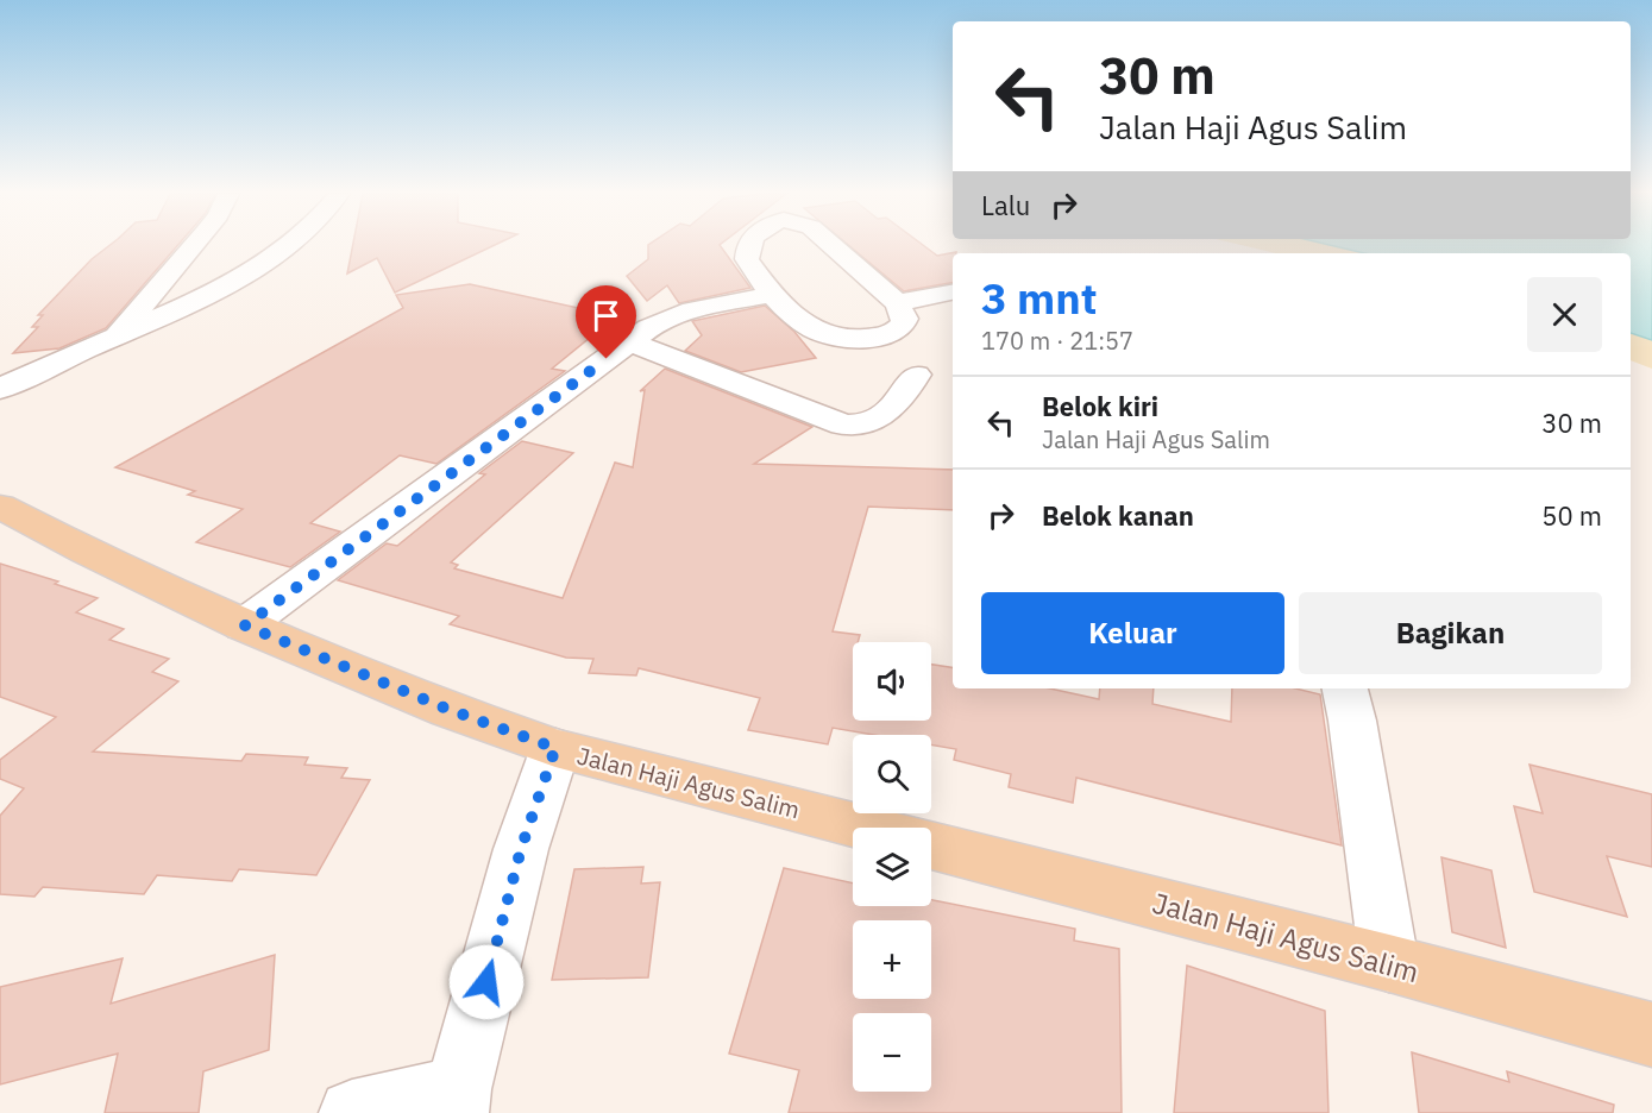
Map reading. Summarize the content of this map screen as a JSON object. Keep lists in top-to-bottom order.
{
  "streets": {
    "main road": ["Jalan Haji Agus Salim"]
  },
  "page": {
    "turn": ["30 m", "Jalan Haji Agus Salim"],
    "then": "Lalu",
    "heading": ["3 mnt", "170 m · 21:57"],
    "list": [
      {
        "name": "Belok kiri",
        "note": "Jalan Haji Agus Salim",
        "value": "30 m"
      },
      {
        "name": "Belok kanan",
        "value": "50 m"
      }
    ],
    "buttons": ["Keluar", "Bagikan"],
    "map_buttons": ["+", "−"]
  }
}
